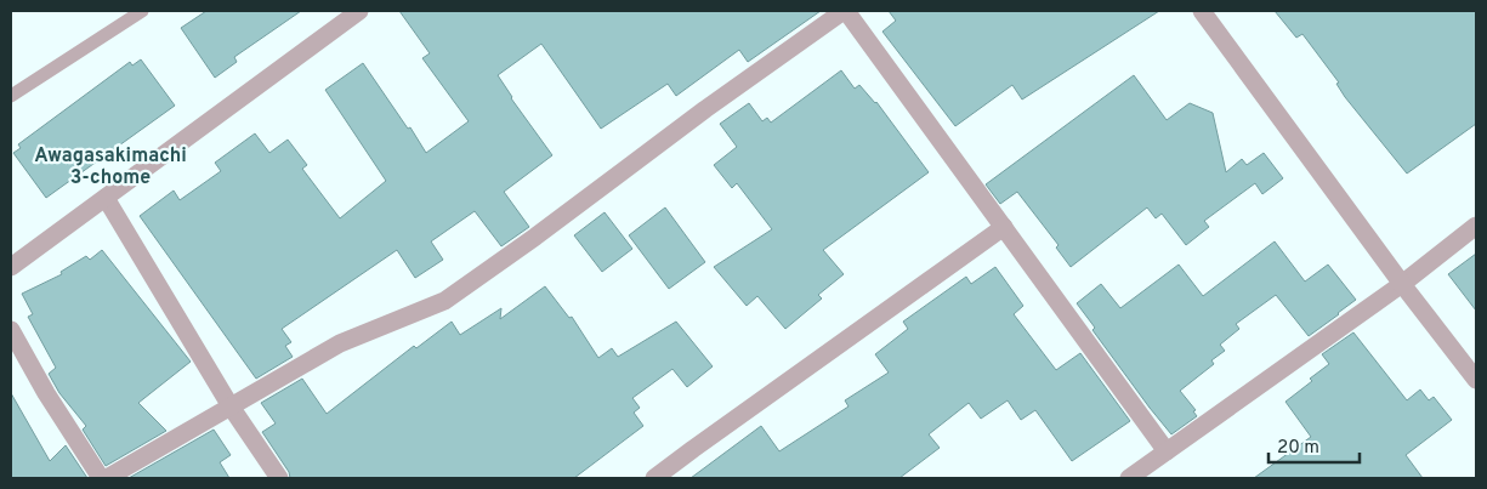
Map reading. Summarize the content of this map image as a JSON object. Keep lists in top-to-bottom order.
{
  "districts": ["Awagasakimachi 3-chome"],
  "scale_bar": "20 m"
}
